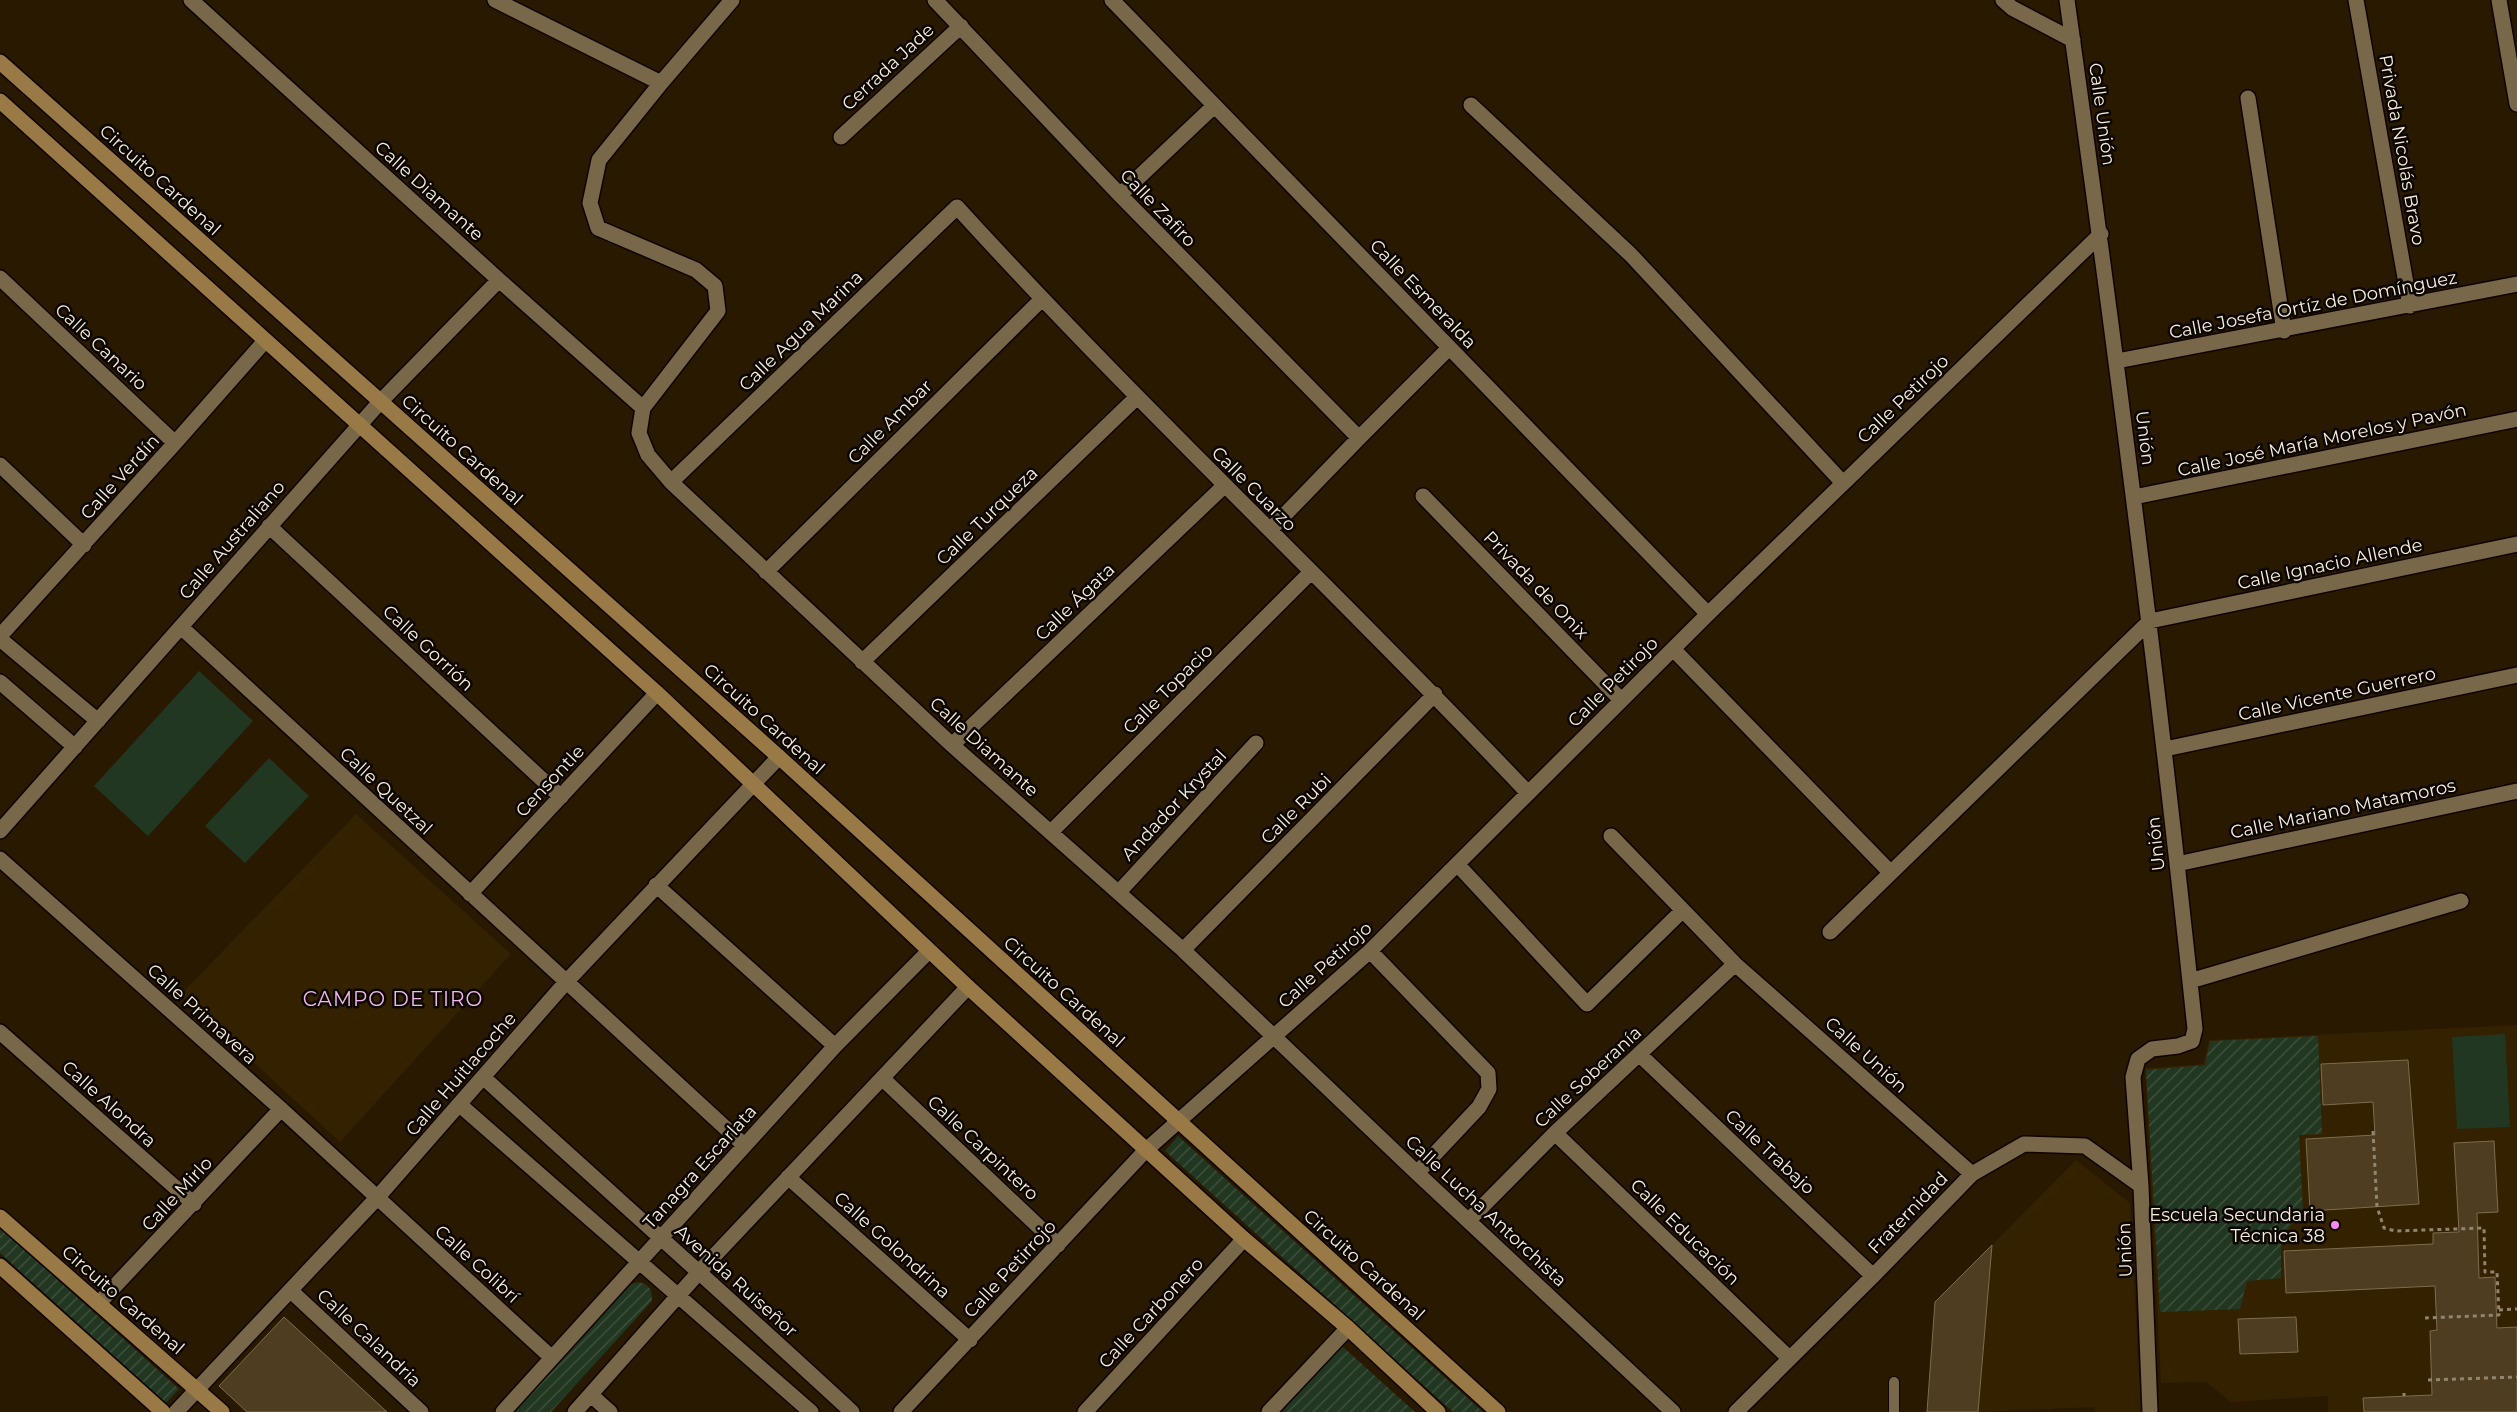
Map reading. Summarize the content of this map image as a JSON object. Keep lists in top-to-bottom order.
{
  "streets": {
    "street": [
      "Cerrada Jade",
      "Calle Unión",
      "Privada Nicolás Bravo",
      "Circuito Cardenal",
      "Calle Diamante",
      "Calle Zafiro",
      "Calle Esmeralda",
      "Calle Josefa Ortíz de Domínguez",
      "Calle Agua Marina",
      "Calle Canario",
      "Calle Petirojo",
      "Calle Ambar",
      "Unión",
      "Calle José María Morelos y Pavón",
      "Calle Verdín",
      "Calle Cuarzo",
      "Calle Turqueza",
      "Calle Australiano",
      "Calle Ignacio Allende",
      "Privada de Onix",
      "Calle Ágata",
      "Calle Gorrión",
      "Calle Topacio",
      "Calle Vicente Guerrero",
      "Censontle",
      "Calle Quetzal",
      "Andador Krystal",
      "Calle Rubi",
      "Calle Mariano Matamoros",
      "Calle Primavera",
      "Calle Huitlacoche",
      "Calle Soberanía",
      "Calle Alondra",
      "Calle Carpintero",
      "Calle Trabajo",
      "Tanagra Escarlata",
      "Calle Mirlo",
      "Calle Lucha Antorchista",
      "Fraternidad",
      "Calle Educación",
      "Calle Golondrina",
      "Calle Colibrí",
      "Calle Petirrojo",
      "Avenida Ruiseñor",
      "Calle Carbonero",
      "Calle Calandria"
    ]
  },
  "crossings": [
    ["Cerrada Jade", "Calle Zafiro"],
    ["Calle Unión", "Calle Petirojo"],
    ["Calle Unión", "Unión"],
    ["Calle Unión", "Calle Soberanía"],
    ["Calle Unión", "Fraternidad"],
    ["Privada Nicolás Bravo", "Calle Josefa Ortíz de Domínguez"],
    ["Circuito Cardenal", "Calle Petirojo"],
    ["Circuito Cardenal", "Calle Australiano"],
    ["Circuito Cardenal", "Calle Huitlacoche"],
    ["Circuito Cardenal", "Calle Mirlo"],
    ["Calle Diamante", "Calle Agua Marina"],
    ["Calle Diamante", "Calle Petirojo"],
    ["Calle Diamante", "Calle Ambar"],
    ["Calle Diamante", "Calle Turqueza"],
    ["Calle Diamante", "Calle Australiano"],
    ["Calle Diamante", "Calle Ágata"],
    ["Calle Diamante", "Calle Topacio"],
    ["Calle Diamante", "Andador Krystal"],
    ["Calle Diamante", "Calle Rubi"],
    ["Calle Diamante", "Calle Lucha Antorchista"],
    ["Calle Esmeralda", "Calle Petirojo"],
    ["Calle Josefa Ortíz de Domínguez", "Unión"],
    ["Calle Agua Marina", "Calle Cuarzo"],
    ["Calle Canario", "Calle Verdín"],
    ["Calle Petirojo", "Unión"],
    ["Calle Petirojo", "Calle Cuarzo"],
    ["Calle Petirojo", "Privada de Onix"],
    ["Calle Petirojo", "Calle Lucha Antorchista"],
    ["Calle Petirojo", "Calle Petirrojo"],
    ["Calle Ambar", "Calle Cuarzo"],
    ["Unión", "Calle José María Morelos y Pavón"],
    ["Unión", "Calle Ignacio Allende"],
    ["Unión", "Calle Vicente Guerrero"],
    ["Unión", "Calle Mariano Matamoros"],
    ["Unión", "Fraternidad"],
    ["Calle Cuarzo", "Calle Turqueza"],
    ["Calle Cuarzo", "Calle Ágata"],
    ["Calle Cuarzo", "Calle Topacio"],
    ["Calle Cuarzo", "Calle Rubi"],
    ["Calle Australiano", "Calle Gorrión"],
    ["Calle Australiano", "Calle Quetzal"],
    ["Calle Gorrión", "Censontle"],
    ["Censontle", "Calle Quetzal"],
    ["Calle Quetzal", "Calle Huitlacoche"],
    ["Calle Primavera", "Calle Huitlacoche"],
    ["Calle Primavera", "Calle Mirlo"],
    ["Calle Primavera", "Calle Colibrí"],
    ["Calle Huitlacoche", "Calle Colibrí"],
    ["Calle Huitlacoche", "Avenida Ruiseñor"],
    ["Calle Huitlacoche", "Calle Calandria"],
    ["Calle Soberanía", "Calle Trabajo"],
    ["Calle Soberanía", "Calle Lucha Antorchista"],
    ["Calle Soberanía", "Calle Educación"],
    ["Calle Alondra", "Calle Mirlo"],
    ["Calle Carpintero", "Calle Petirrojo"],
    ["Calle Trabajo", "Fraternidad"],
    ["Tanagra Escarlata", "Calle Colibrí"],
    ["Tanagra Escarlata", "Avenida Ruiseñor"],
    ["Fraternidad", "Calle Educación"],
    ["Calle Golondrina", "Calle Petirrojo"]
  ],
  "districts": ["CAMPO DE TIRO"],
  "places": ["Escuela Secundaria Técnica 38"]
}
